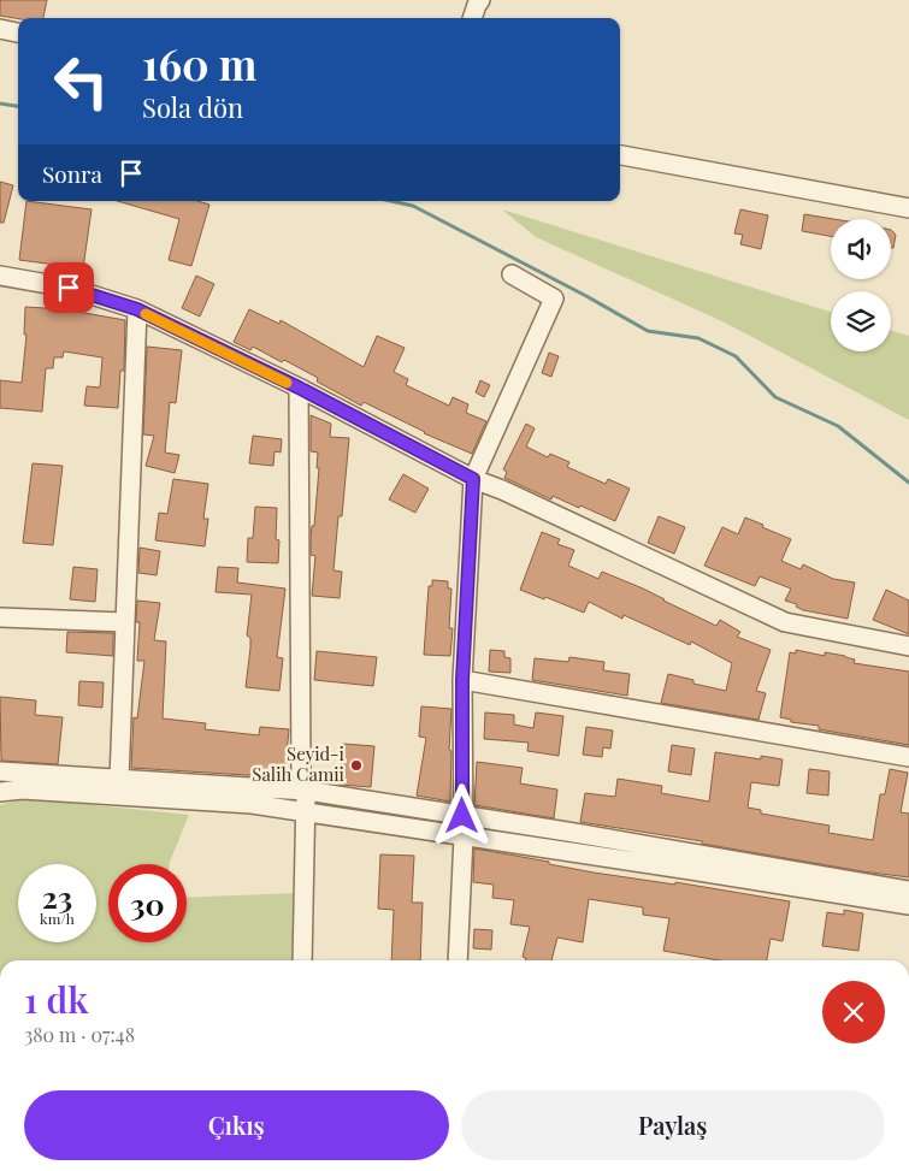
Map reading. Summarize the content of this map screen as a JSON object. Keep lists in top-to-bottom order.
{
  "places": ["Seyid-i Salih Camii"],
  "page": {
    "turn": ["160 m", "Sola dön"],
    "then": "Sonra",
    "speed": "23 km/h",
    "limit": "30",
    "heading": ["1 dk", "380 m · 07:48"],
    "buttons": ["Çıkış", "Paylaş"]
  }
}
